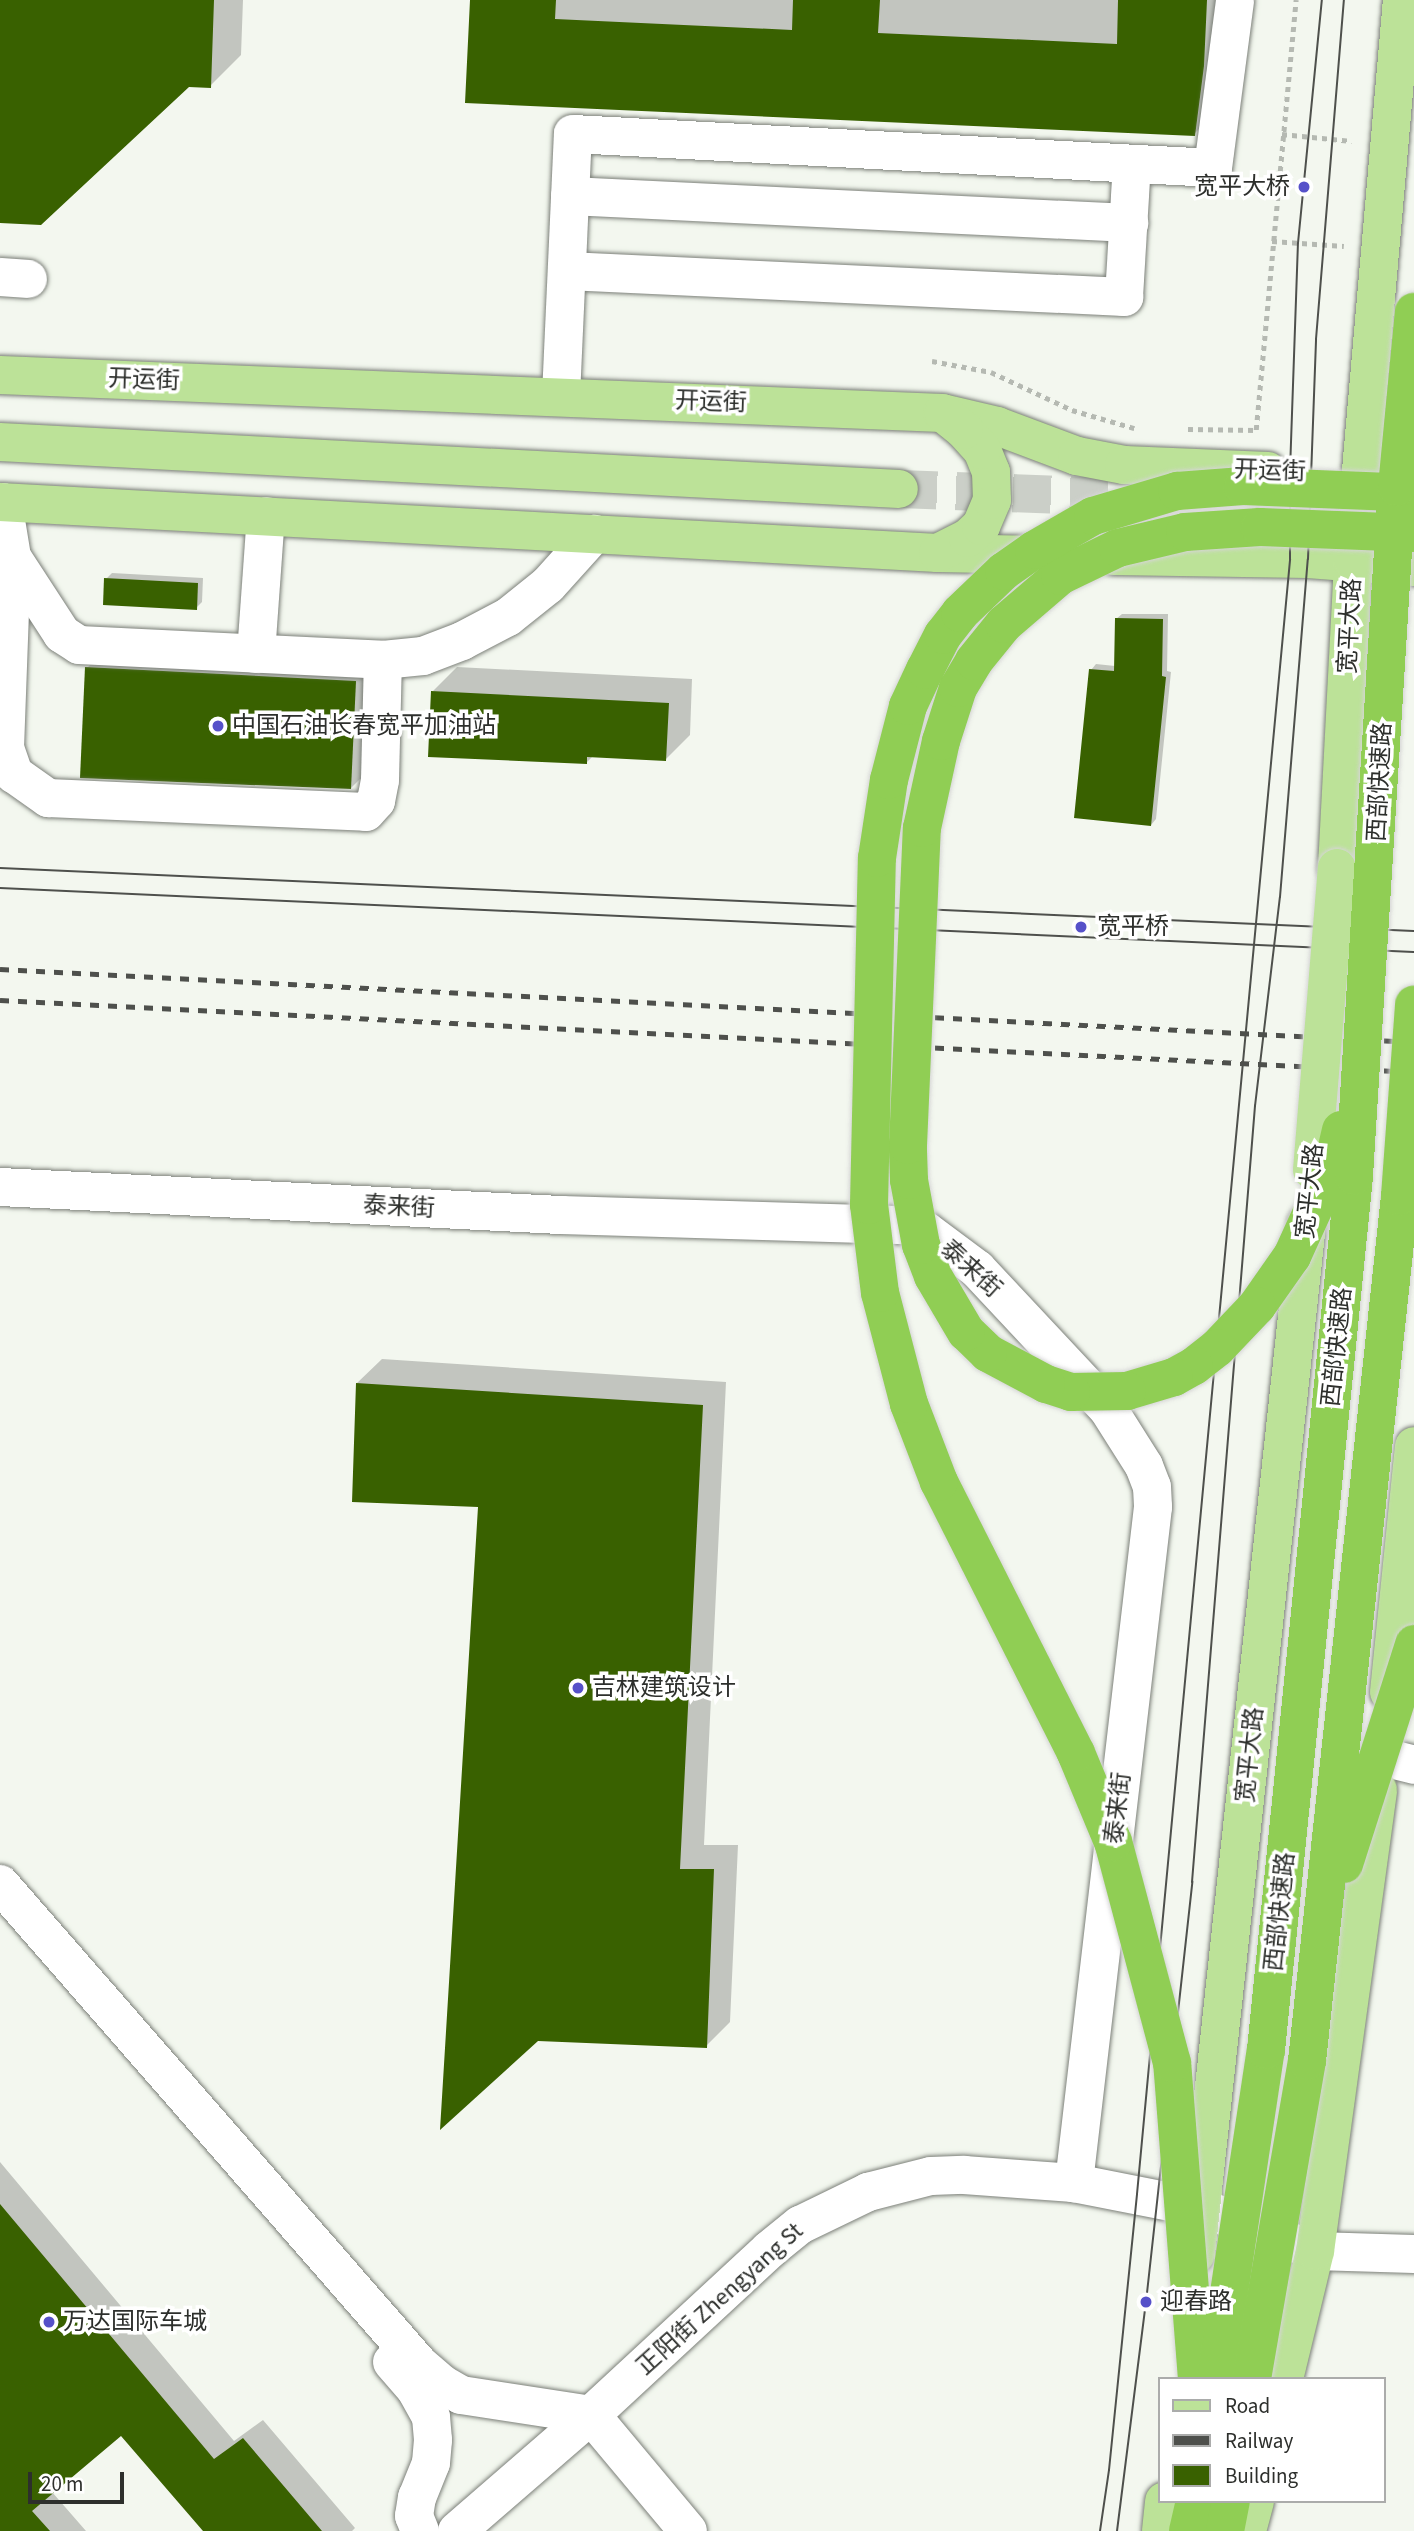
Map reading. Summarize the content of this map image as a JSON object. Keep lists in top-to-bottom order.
{
  "streets": {
    "highway": ["西部快速路"],
    "main road": ["开运街", "宽平大路"],
    "street": ["泰来街", "正阳街 Zhengyang St"]
  },
  "crossings": [
    ["开运街", "宽平大路"],
    ["宽平大路", "正阳街 Zhengyang St"],
    ["泰来街", "正阳街 Zhengyang St"]
  ],
  "places": [
    "宽平大桥",
    "中国石油长春宽平加油站",
    "宽平桥",
    "吉林建筑设计",
    "迎春路",
    "万达国际车城"
  ],
  "legend": ["Road", "Railway", "Building"],
  "scale_bar": "20 m"
}
